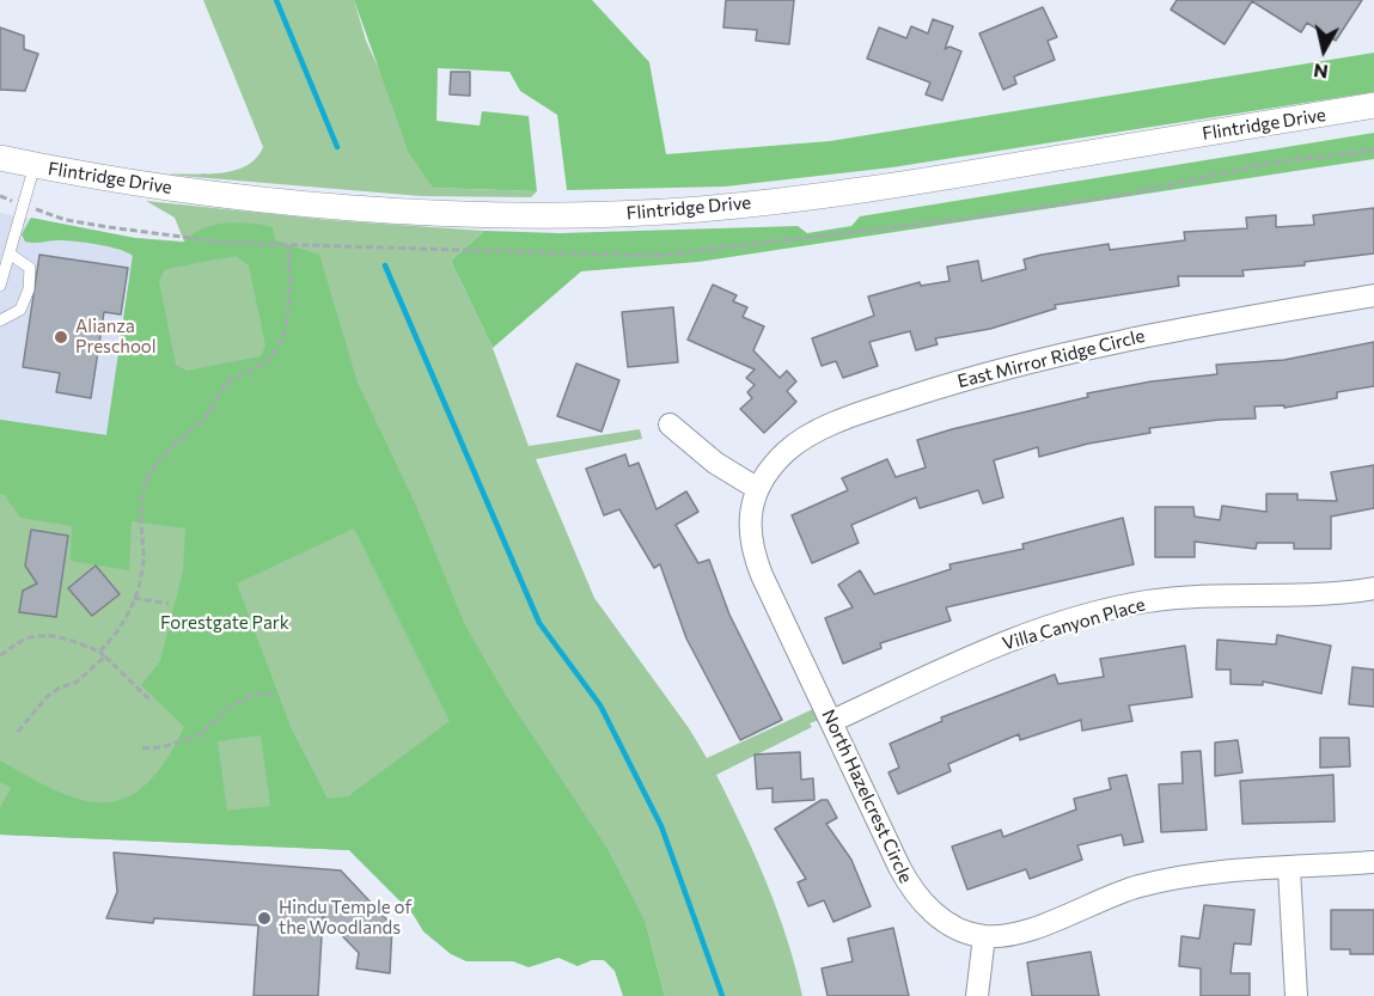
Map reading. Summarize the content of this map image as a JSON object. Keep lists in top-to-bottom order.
{
  "streets": {
    "street": [
      "Flintridge Drive",
      "East Mirror Ridge Circle",
      "Villa Canyon Place",
      "North Hazelcrest Circle"
    ]
  },
  "crossings": [
    ["East Mirror Ridge Circle", "North Hazelcrest Circle"],
    ["Villa Canyon Place", "North Hazelcrest Circle"]
  ],
  "parks": ["Forestgate Park"],
  "places": ["Alianza Preschool", "Hindu Temple of the Woodlands"],
  "north": "bottom"
}
